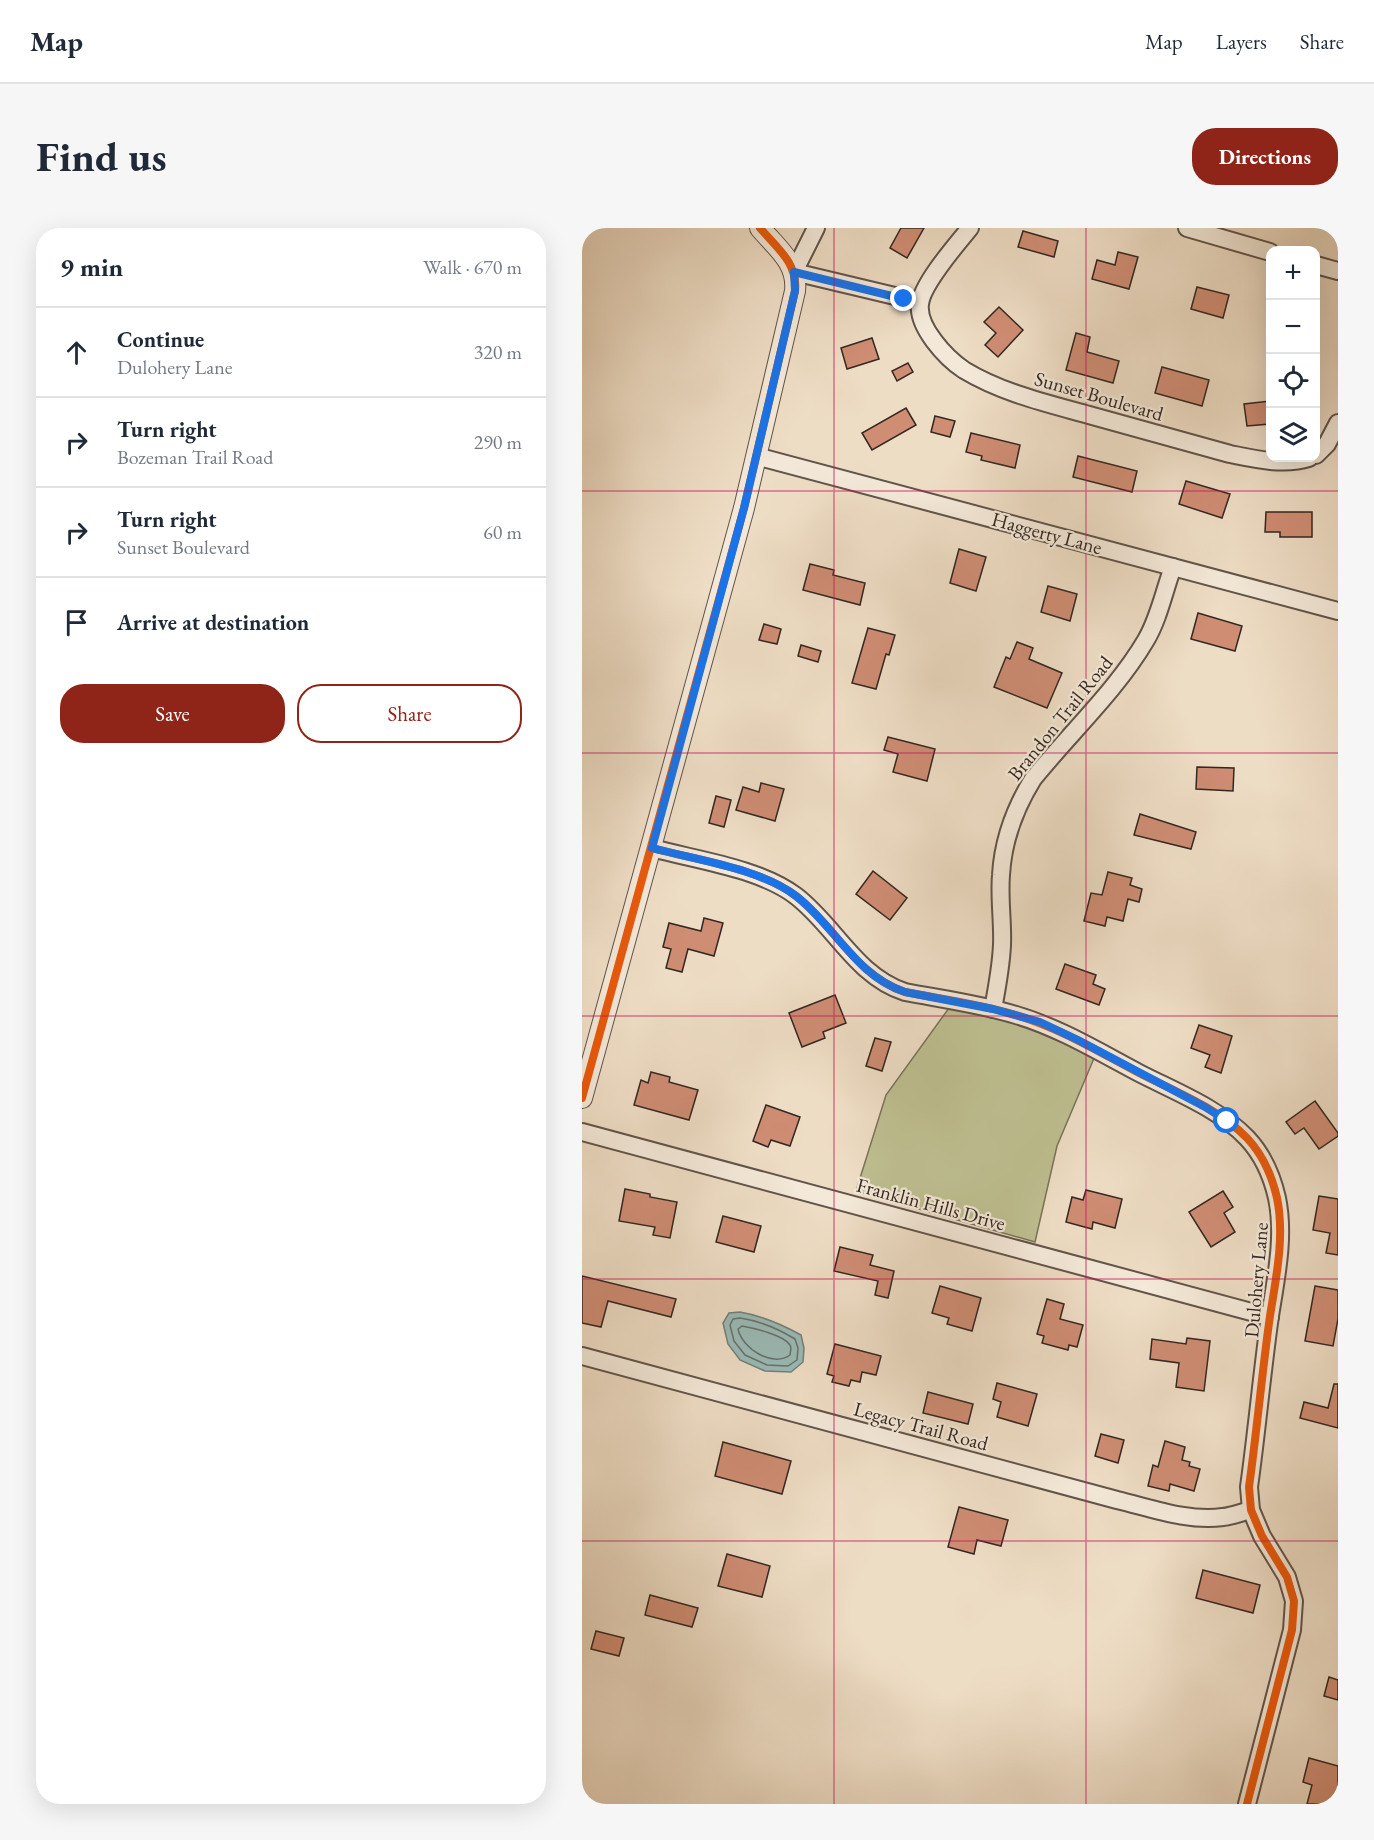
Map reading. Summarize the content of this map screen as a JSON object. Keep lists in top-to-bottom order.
{
  "streets": {
    "street": [
      "Sunset Boulevard",
      "Haggerty Lane",
      "Brandon Trail Road",
      "Franklin Hills Drive",
      "Dulohery Lane",
      "Legacy Trail Road"
    ]
  },
  "crossings": [
    ["Haggerty Lane", "Brandon Trail Road"],
    ["Brandon Trail Road", "Dulohery Lane"],
    ["Franklin Hills Drive", "Dulohery Lane"],
    ["Dulohery Lane", "Legacy Trail Road"]
  ],
  "page": {
    "header": "Map",
    "nav": ["Map", "Layers", "Share"],
    "buttons": [
      "Directions",
      ["Save", "Share"]
    ],
    "title": "Find us",
    "heading": ["9 min", "Walk · 670 m"],
    "map_buttons": ["+", "−"],
    "list": [
      ["Continue", "Dulohery Lane", "320 m"],
      ["Turn right", "Bozeman Trail Road", "290 m"],
      ["Turn right", "Sunset Boulevard", "60 m"],
      "Arrive at destination"
    ]
  }
}
